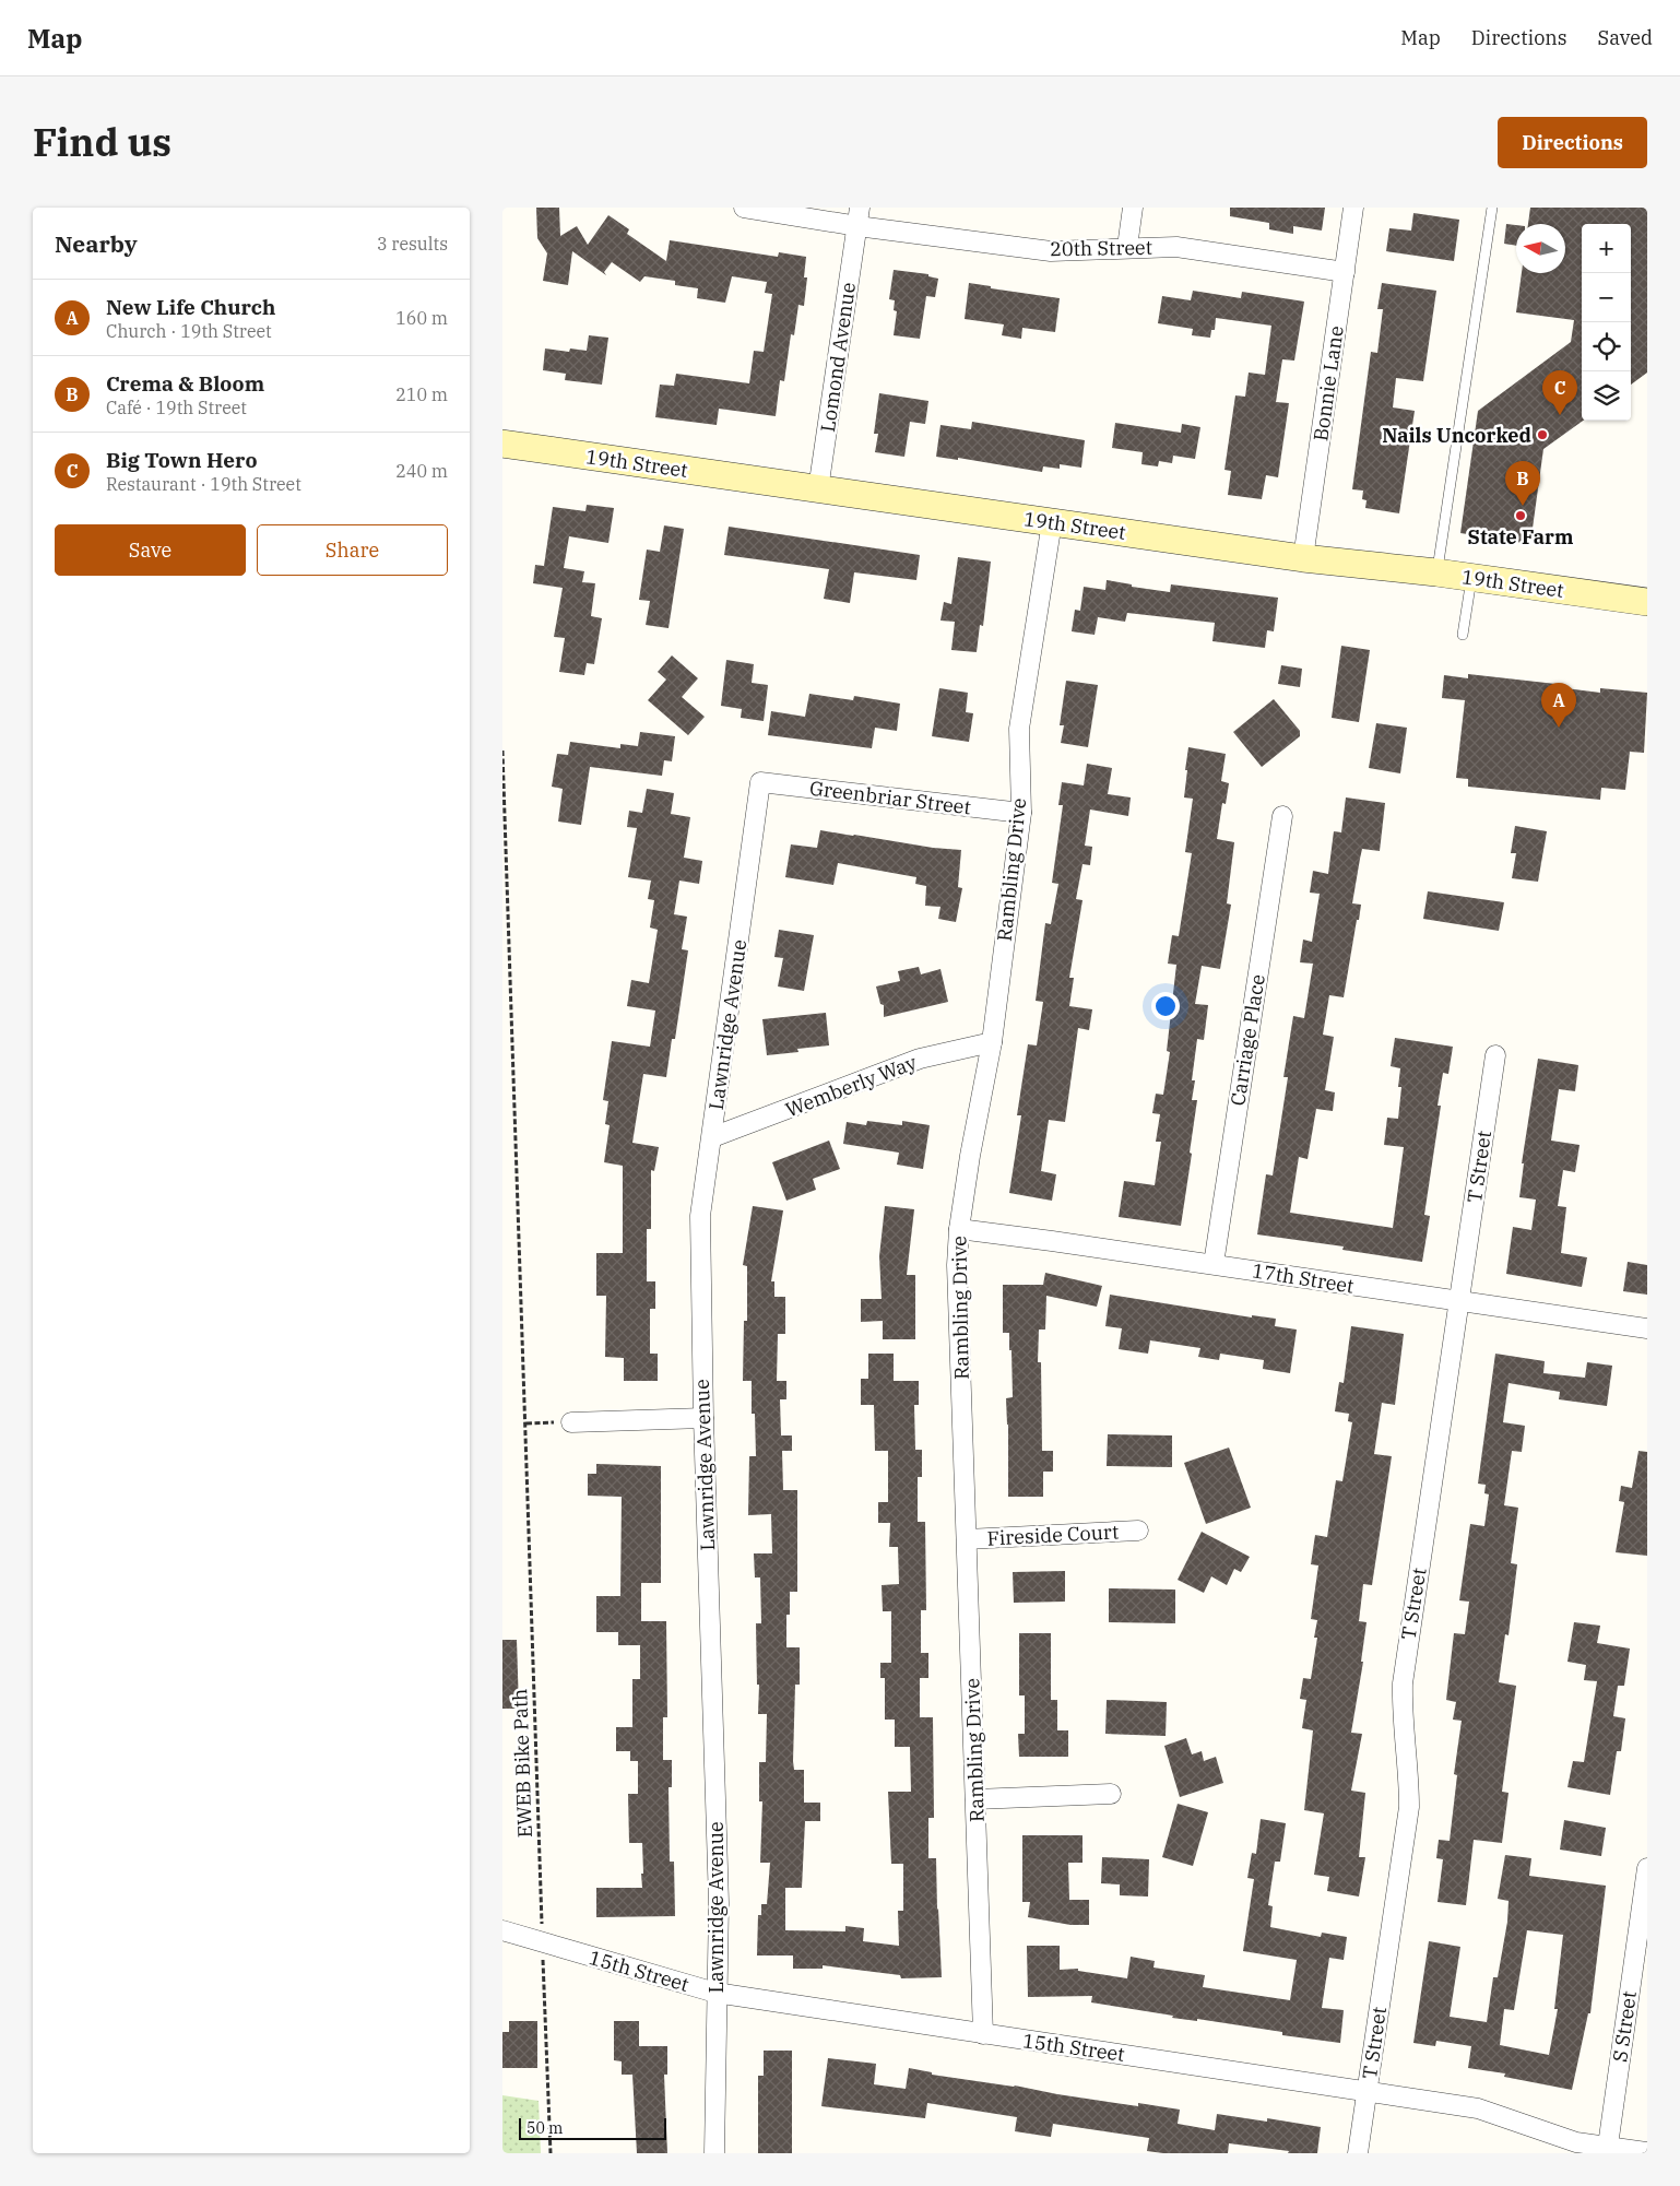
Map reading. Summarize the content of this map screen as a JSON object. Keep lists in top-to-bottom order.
{
  "streets": {
    "street": [
      "20th Street",
      "Lomond Avenue",
      "Bonnie Lane",
      "19th Street",
      "Greenbriar Street",
      "Rambling Drive",
      "Lawnridge Avenue",
      "Carriage Place",
      "Wemberly Way",
      "T Street",
      "17th Street",
      "Fireside Court",
      "15th Street",
      "S Street"
    ],
    "path": ["EWEB Bike Path"]
  },
  "crossings": [
    ["20th Street", "Lomond Avenue"],
    ["20th Street", "Bonnie Lane"],
    ["Lomond Avenue", "19th Street"],
    ["Bonnie Lane", "19th Street"],
    ["19th Street", "Rambling Drive"],
    ["Greenbriar Street", "Rambling Drive"],
    ["Greenbriar Street", "Lawnridge Avenue"],
    ["Rambling Drive", "Wemberly Way"],
    ["Rambling Drive", "17th Street"],
    ["Rambling Drive", "Fireside Court"],
    ["Rambling Drive", "15th Street"],
    ["Lawnridge Avenue", "Wemberly Way"],
    ["Lawnridge Avenue", "15th Street"],
    ["Carriage Place", "17th Street"],
    ["T Street", "17th Street"],
    ["T Street", "15th Street"],
    ["EWEB Bike Path", "15th Street"],
    ["15th Street", "S Street"]
  ],
  "places": ["Nails Uncorked", "State Farm"],
  "scale_bar": "50 m",
  "north": "left",
  "page": {
    "header": "Map",
    "nav": ["Map", "Directions", "Saved"],
    "title": "Find us",
    "buttons": [
      "Directions",
      ["Save", "Share"]
    ],
    "heading": ["Nearby", "3 results"],
    "map_buttons": ["+", "−"],
    "list": [
      {
        "mark": "A",
        "name": "New Life Church",
        "note": "Church · 19th Street",
        "value": "160 m"
      },
      {
        "mark": "B",
        "name": "Crema & Bloom",
        "note": "Café · 19th Street",
        "value": "210 m"
      },
      {
        "mark": "C",
        "name": "Big Town Hero",
        "note": "Restaurant · 19th Street",
        "value": "240 m"
      }
    ],
    "pins": ["C", "B", "A"],
    "scale": "50 m"
  }
}
